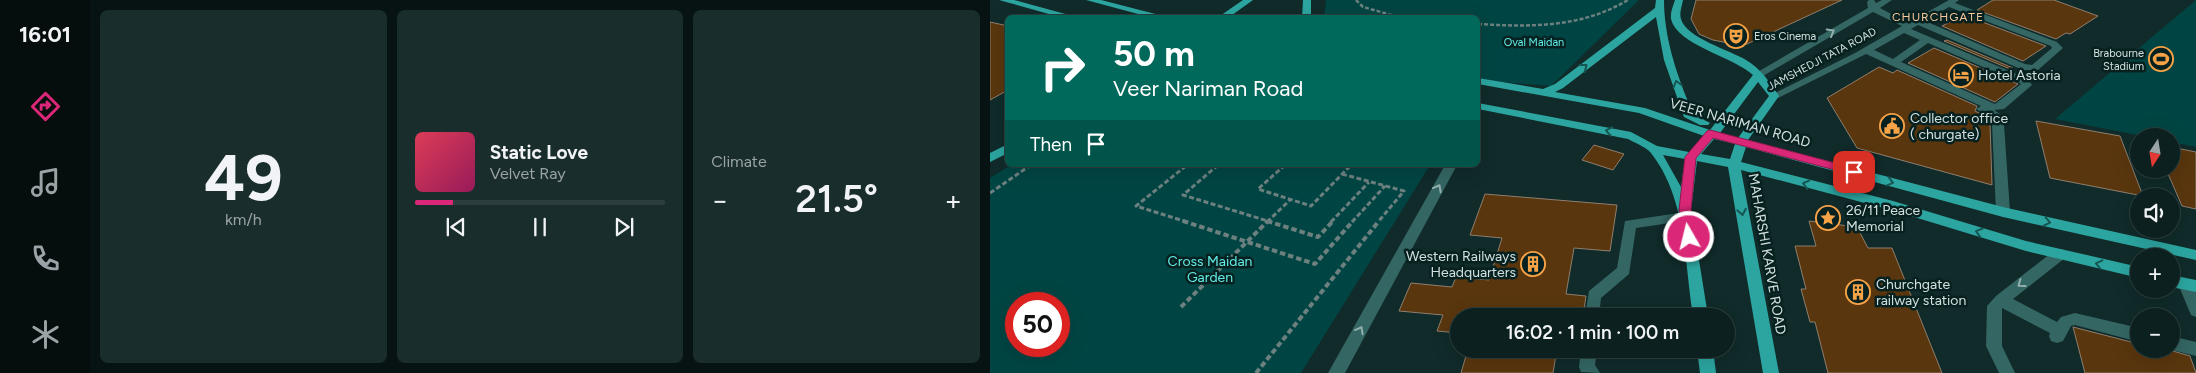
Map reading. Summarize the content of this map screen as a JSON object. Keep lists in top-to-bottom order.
{
  "streets": {
    "main road": ["JAMSHEDJI TATA ROAD", "VEER NARIMAN ROAD", "MAHARSHI KARVE ROAD"]
  },
  "crossings": [
    ["JAMSHEDJI TATA ROAD", "VEER NARIMAN ROAD"],
    ["JAMSHEDJI TATA ROAD", "MAHARSHI KARVE ROAD"],
    ["VEER NARIMAN ROAD", "MAHARSHI KARVE ROAD"]
  ],
  "districts": ["CHURCHGATE"],
  "parks": ["Oval Maidan", "Cross Maidan Garden"],
  "places": {
    "theatre": ["Eros Cinema"],
    "sports": ["Brabourne Stadium"],
    "hotel": ["Hotel Astoria"],
    "public building": ["Collector office ( churgate)"],
    "place": ["26/11 Peace Memorial"],
    "building": ["Western Railways Headquarters", "Churchgate railway station"]
  },
  "north": "bottom",
  "page": {
    "tabs": "16:01",
    "tile": [
      ["49", "km/h"],
      "Climate"
    ],
    "turn": ["50 m", "Veer Nariman Road"],
    "then": "Then",
    "map_buttons": ["+", "−"],
    "song": ["Static Love", "Velvet Ray"],
    "heat": ["−", "21.5°", "+"],
    "limit": "50",
    "trip": "16:02 · 1 min · 100 m"
  }
}
